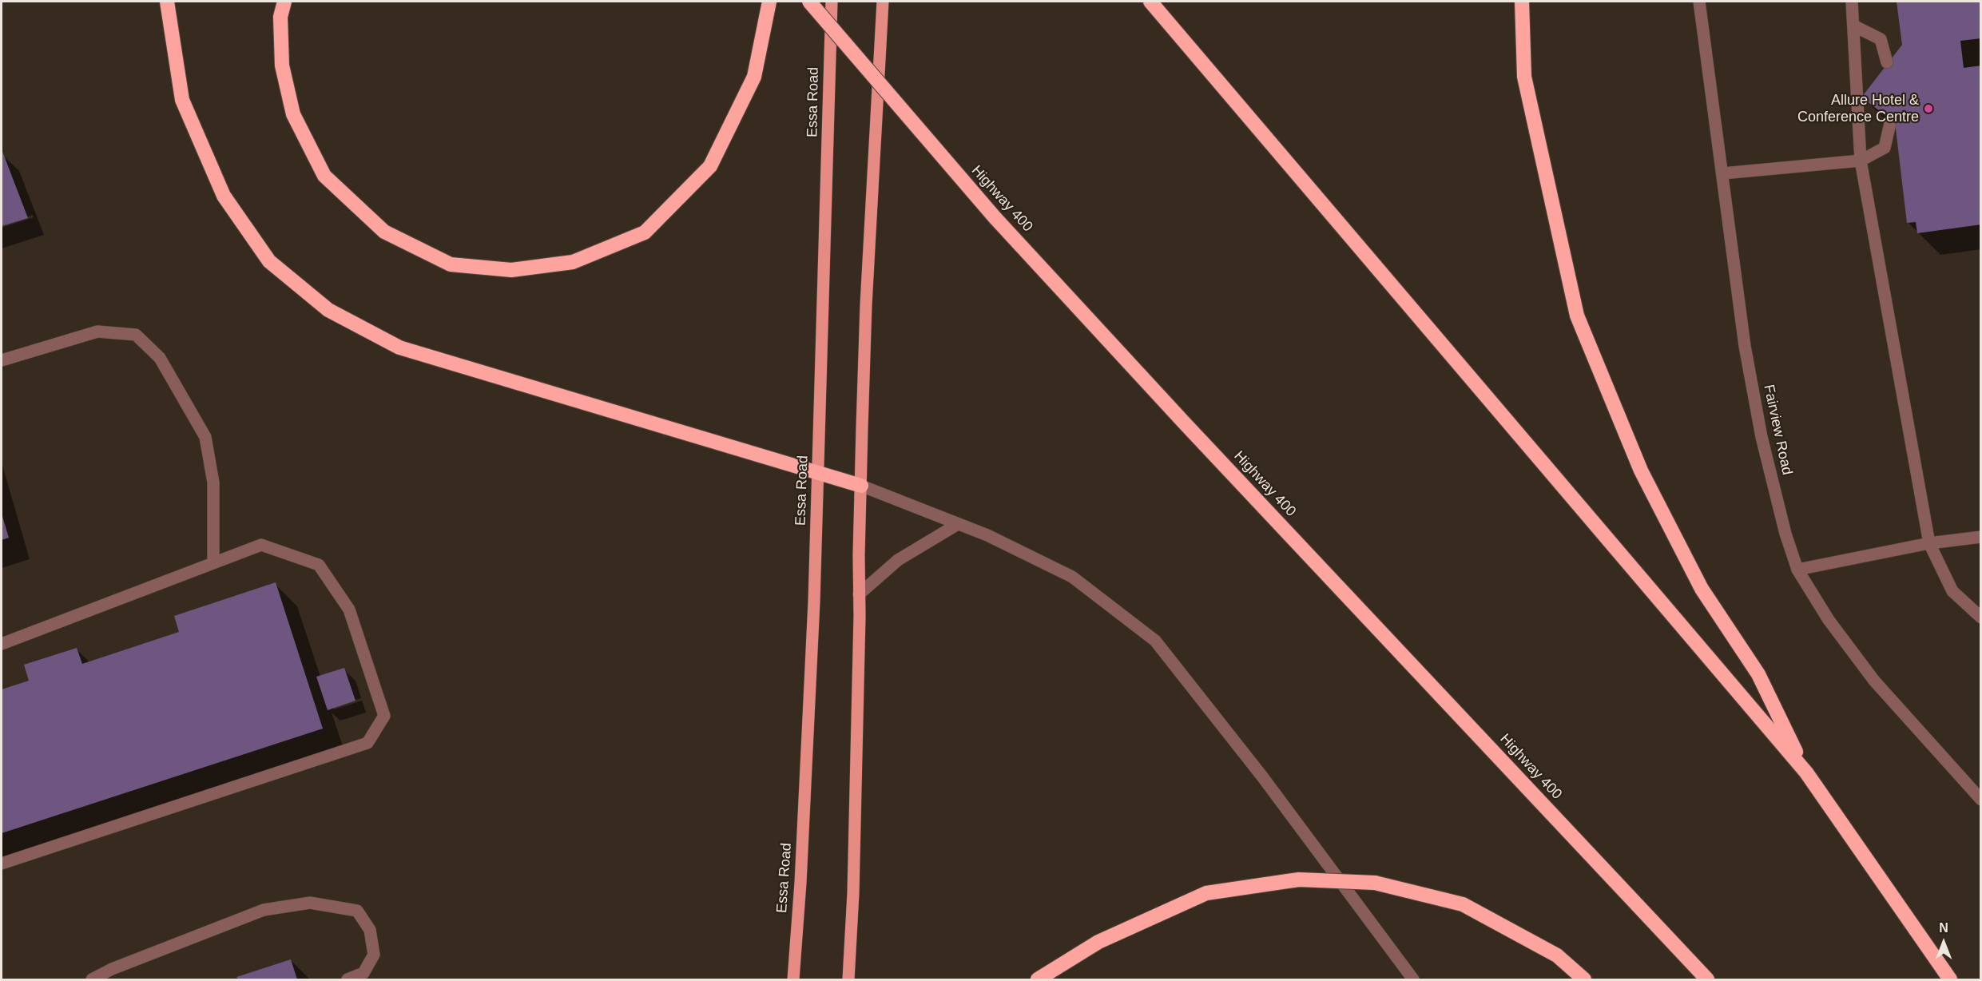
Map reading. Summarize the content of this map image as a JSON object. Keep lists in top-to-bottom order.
{
  "streets": {
    "highway": ["Highway 400"],
    "main road": ["Essa Road"],
    "street": ["Fairview Road"]
  },
  "places": ["Allure Hotel & Conference Centre"],
  "north": "top"
}
